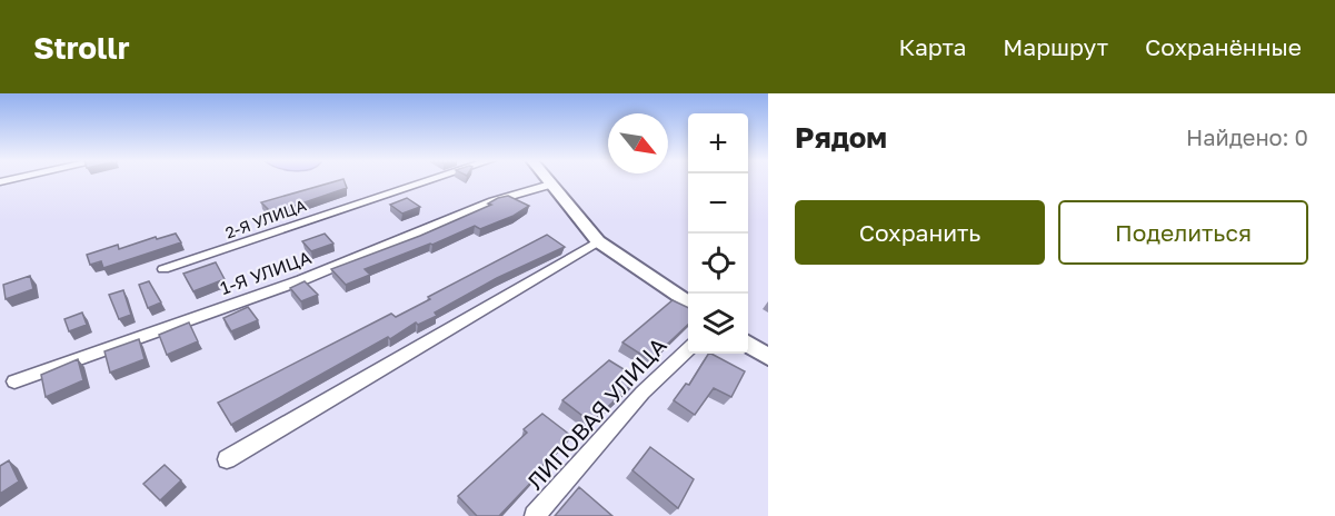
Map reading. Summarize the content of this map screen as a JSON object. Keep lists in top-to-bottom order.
{
  "streets": {
    "street": ["2-Я УЛИЦА", "1-Я УЛИЦА", "ЛИПОВАЯ УЛИЦА"]
  },
  "north": "bottom right",
  "page": {
    "header": "Strollr",
    "nav": ["Карта", "Маршрут", "Сохранённые"],
    "heading": ["Рядом", "Найдено: 0"],
    "map_buttons": ["+", "−"],
    "buttons": ["Сохранить", "Поделиться"]
  }
}
